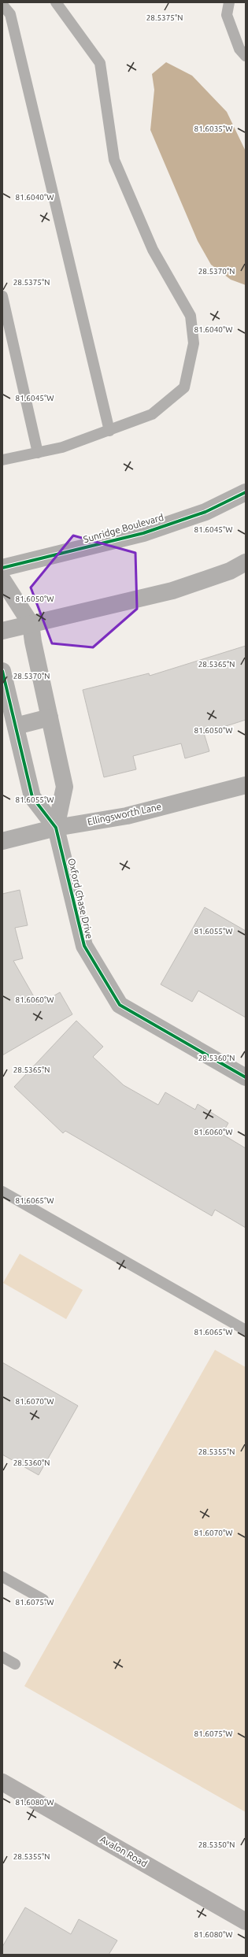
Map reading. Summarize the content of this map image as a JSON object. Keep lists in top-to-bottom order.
{
  "streets": {
    "main road": ["Avalon Road"],
    "street": ["Sunridge Boulevard", "Ellingsworth Lane", "Oxford Chase Drive"]
  },
  "crossings": [
    ["Ellingsworth Lane", "Oxford Chase Drive"]
  ],
  "coordinates": [
    "28.5375°N",
    "81.6035°W",
    "81.6040°W",
    "28.5370°N",
    "81.6045°W",
    "81.6050°W",
    "28.5365°N",
    "81.6055°W",
    "81.6060°W",
    "28.5360°N",
    "81.6065°W",
    "81.6070°W",
    "28.5355°N",
    "81.6075°W",
    "81.6080°W",
    "28.5350°N"
  ]
}
